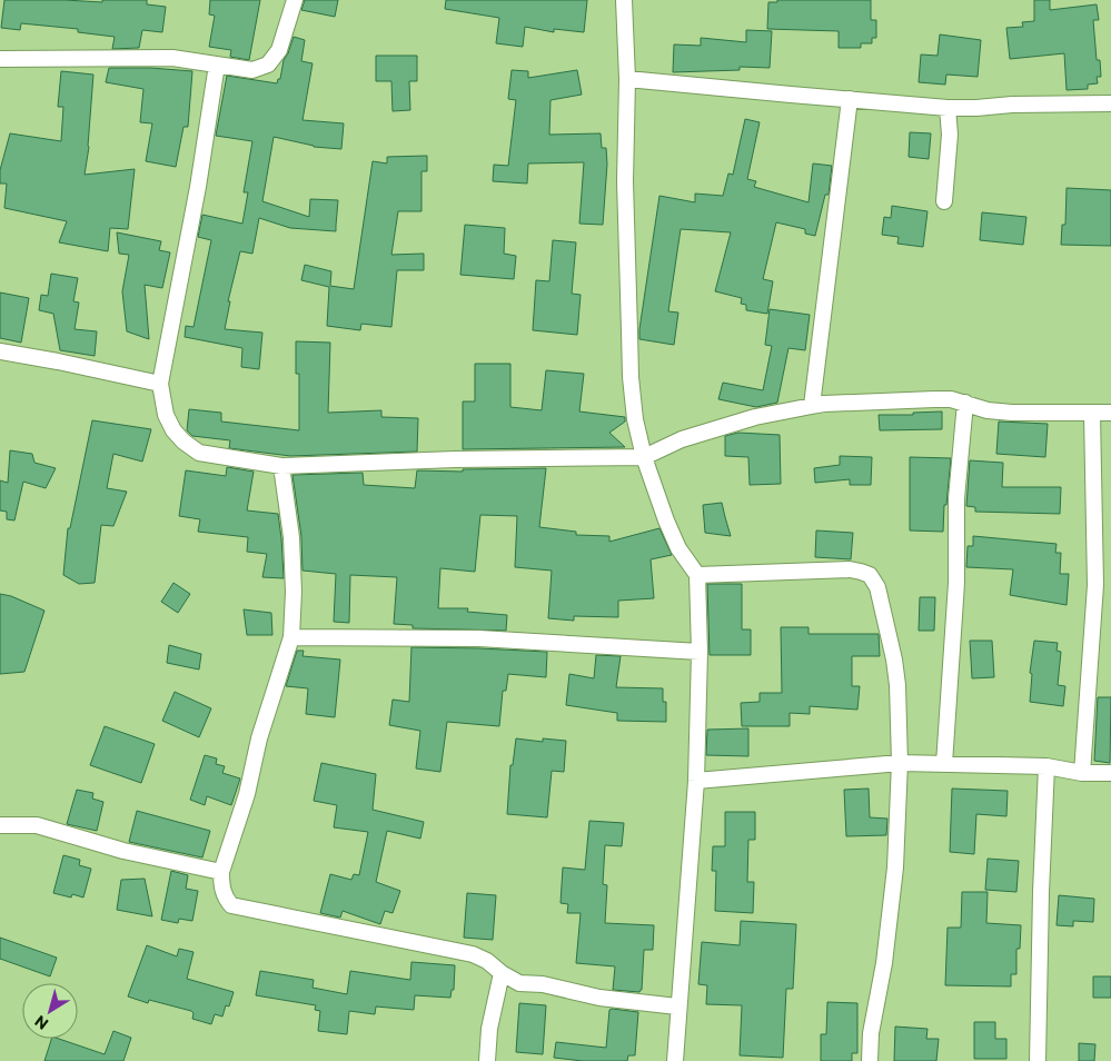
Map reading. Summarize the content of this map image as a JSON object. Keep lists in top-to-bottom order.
{
  "north": "bottom left"
}
